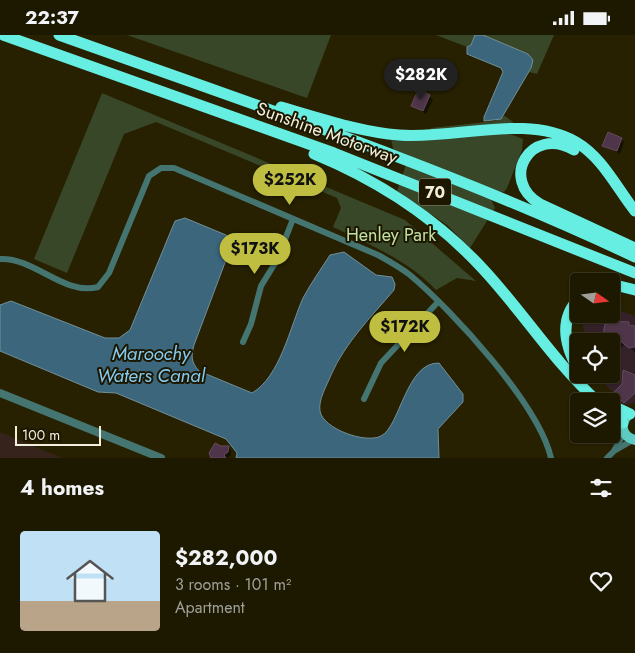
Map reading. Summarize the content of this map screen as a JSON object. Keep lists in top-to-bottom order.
{
  "streets": {
    "highway": ["Sunshine Motorway", "70"]
  },
  "water": ["Maroochy Waters Canal"],
  "parks": ["Henley Park"],
  "scale_bar": "100 m",
  "north": "right",
  "page": {
    "status": "22:37",
    "price": [
      "$282K",
      "$252K",
      "$173K",
      "$172K"
    ],
    "scale": "100 m",
    "heading": "4 homes",
    "list": [
      {
        "name": "$282,000",
        "note": "3 rooms · 101 m² · Apartment"
      }
    ]
  }
}
